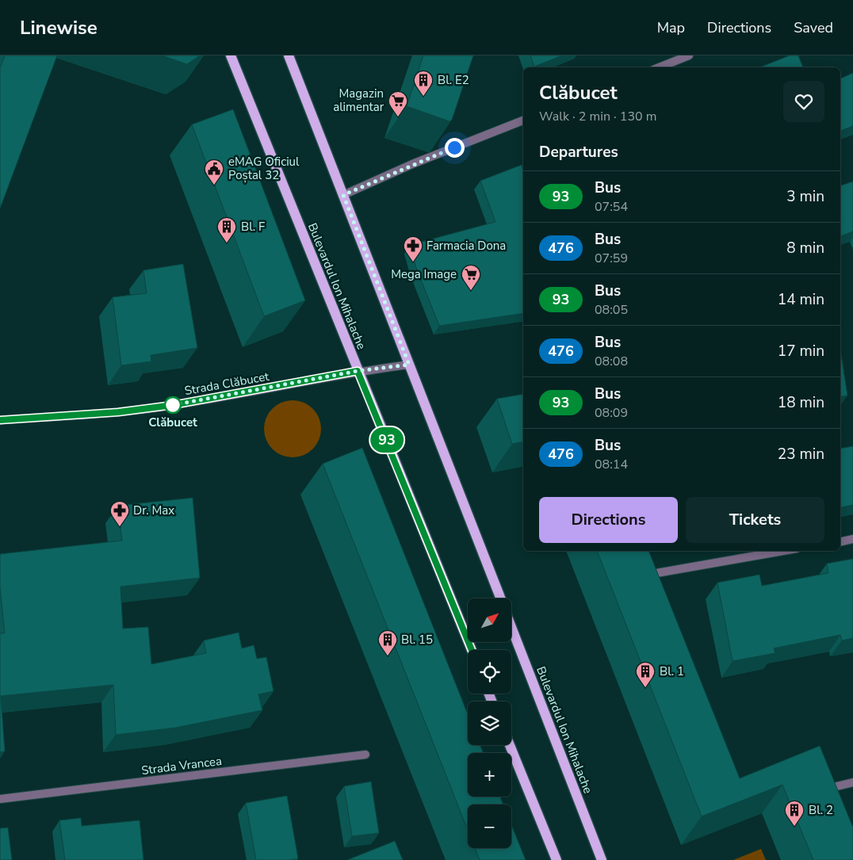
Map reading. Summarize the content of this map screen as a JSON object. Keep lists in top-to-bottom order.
{
  "streets": {
    "main road": ["Bulevardul Ion Mihalache"],
    "street": ["Strada Clăbucet", "Strada Vrancea"]
  },
  "crossings": [
    ["Bulevardul Ion Mihalache", "Strada Clăbucet"]
  ],
  "places": {
    "building": [
      "Bl. E2",
      "Bl. F",
      "Bl. 15",
      "Bl. 1",
      "Bl. 2"
    ],
    "supermarket": ["Magazin alimentar", "Mega Image"],
    "public building": ["eMAG Oficiul Poștal 32"],
    "pharmacy": ["Farmacia Dona", "Dr. Max"],
    "other": ["Clăbucet"]
  },
  "lines": ["bus line 93"],
  "north": "top right",
  "page": {
    "header": "Linewise",
    "nav": ["Map", "Directions", "Saved"],
    "on_map": "93",
    "heading": [
      ["Clăbucet", "Walk · 2 min · 130 m"],
      "Departures"
    ],
    "list": [
      {
        "mark": "93",
        "name": "Bus",
        "note": "07:54",
        "value": "3 min"
      },
      {
        "mark": "476",
        "name": "Bus",
        "note": "07:59",
        "value": "8 min"
      },
      {
        "mark": "93",
        "name": "Bus",
        "note": "08:05",
        "value": "14 min"
      },
      {
        "mark": "476",
        "name": "Bus",
        "note": "08:08",
        "value": "17 min"
      },
      {
        "mark": "93",
        "name": "Bus",
        "note": "08:09",
        "value": "18 min"
      },
      {
        "mark": "476",
        "name": "Bus",
        "note": "08:14",
        "value": "23 min"
      }
    ],
    "buttons": ["Directions", "Tickets"],
    "map_buttons": ["+", "−"]
  }
}
